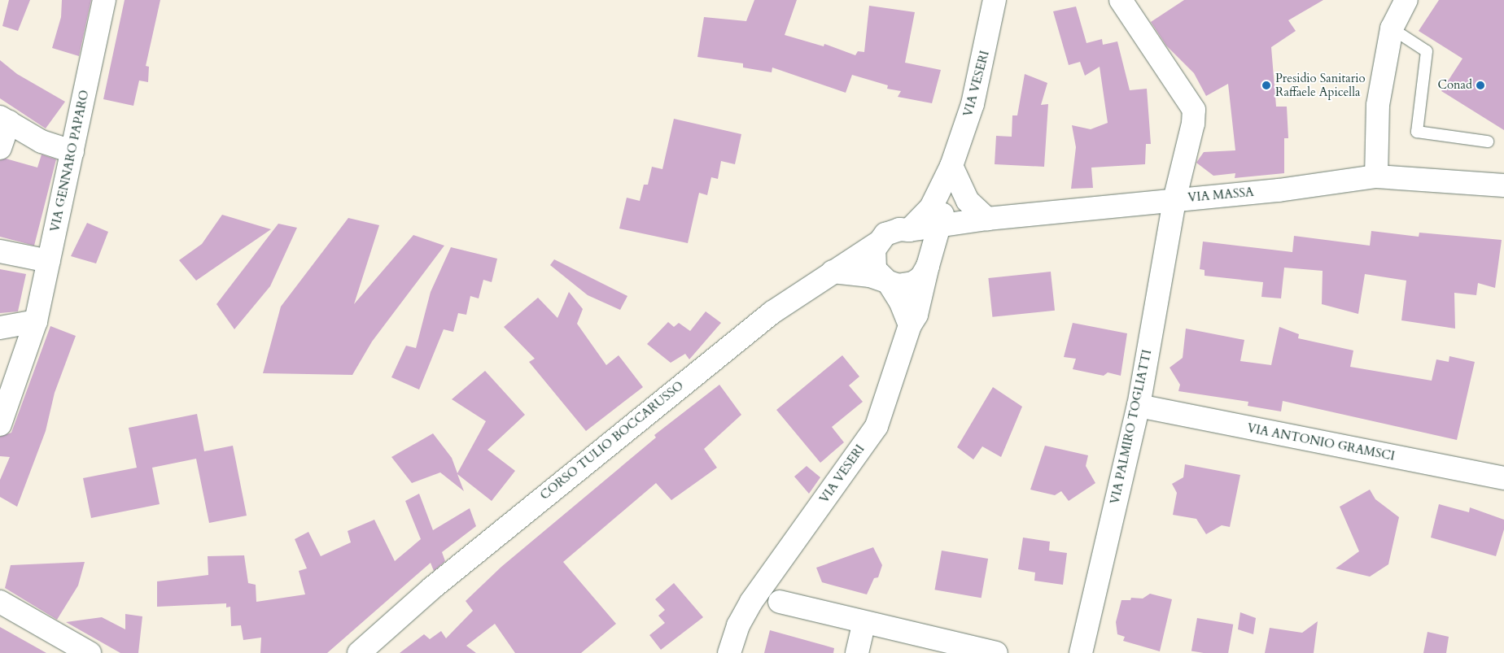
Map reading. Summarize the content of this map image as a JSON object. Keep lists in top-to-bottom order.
{
  "streets": {
    "street": [
      "VIA VESERI",
      "VIA GENNARO PAPARO",
      "VIA MASSA",
      "VIA PALMIRO TOGLIATTI",
      "CORSO TULIO BOCCARUSSO",
      "VIA ANTONIO GRAMSCI"
    ]
  },
  "crossings": [
    ["VIA VESERI", "VIA MASSA"],
    ["VIA VESERI", "CORSO TULIO BOCCARUSSO"],
    ["VIA MASSA", "VIA PALMIRO TOGLIATTI"],
    ["VIA MASSA", "CORSO TULIO BOCCARUSSO"],
    ["VIA PALMIRO TOGLIATTI", "VIA ANTONIO GRAMSCI"]
  ],
  "places": ["Presidio Sanitario Raffaele Apicella", "Conad"]
}
